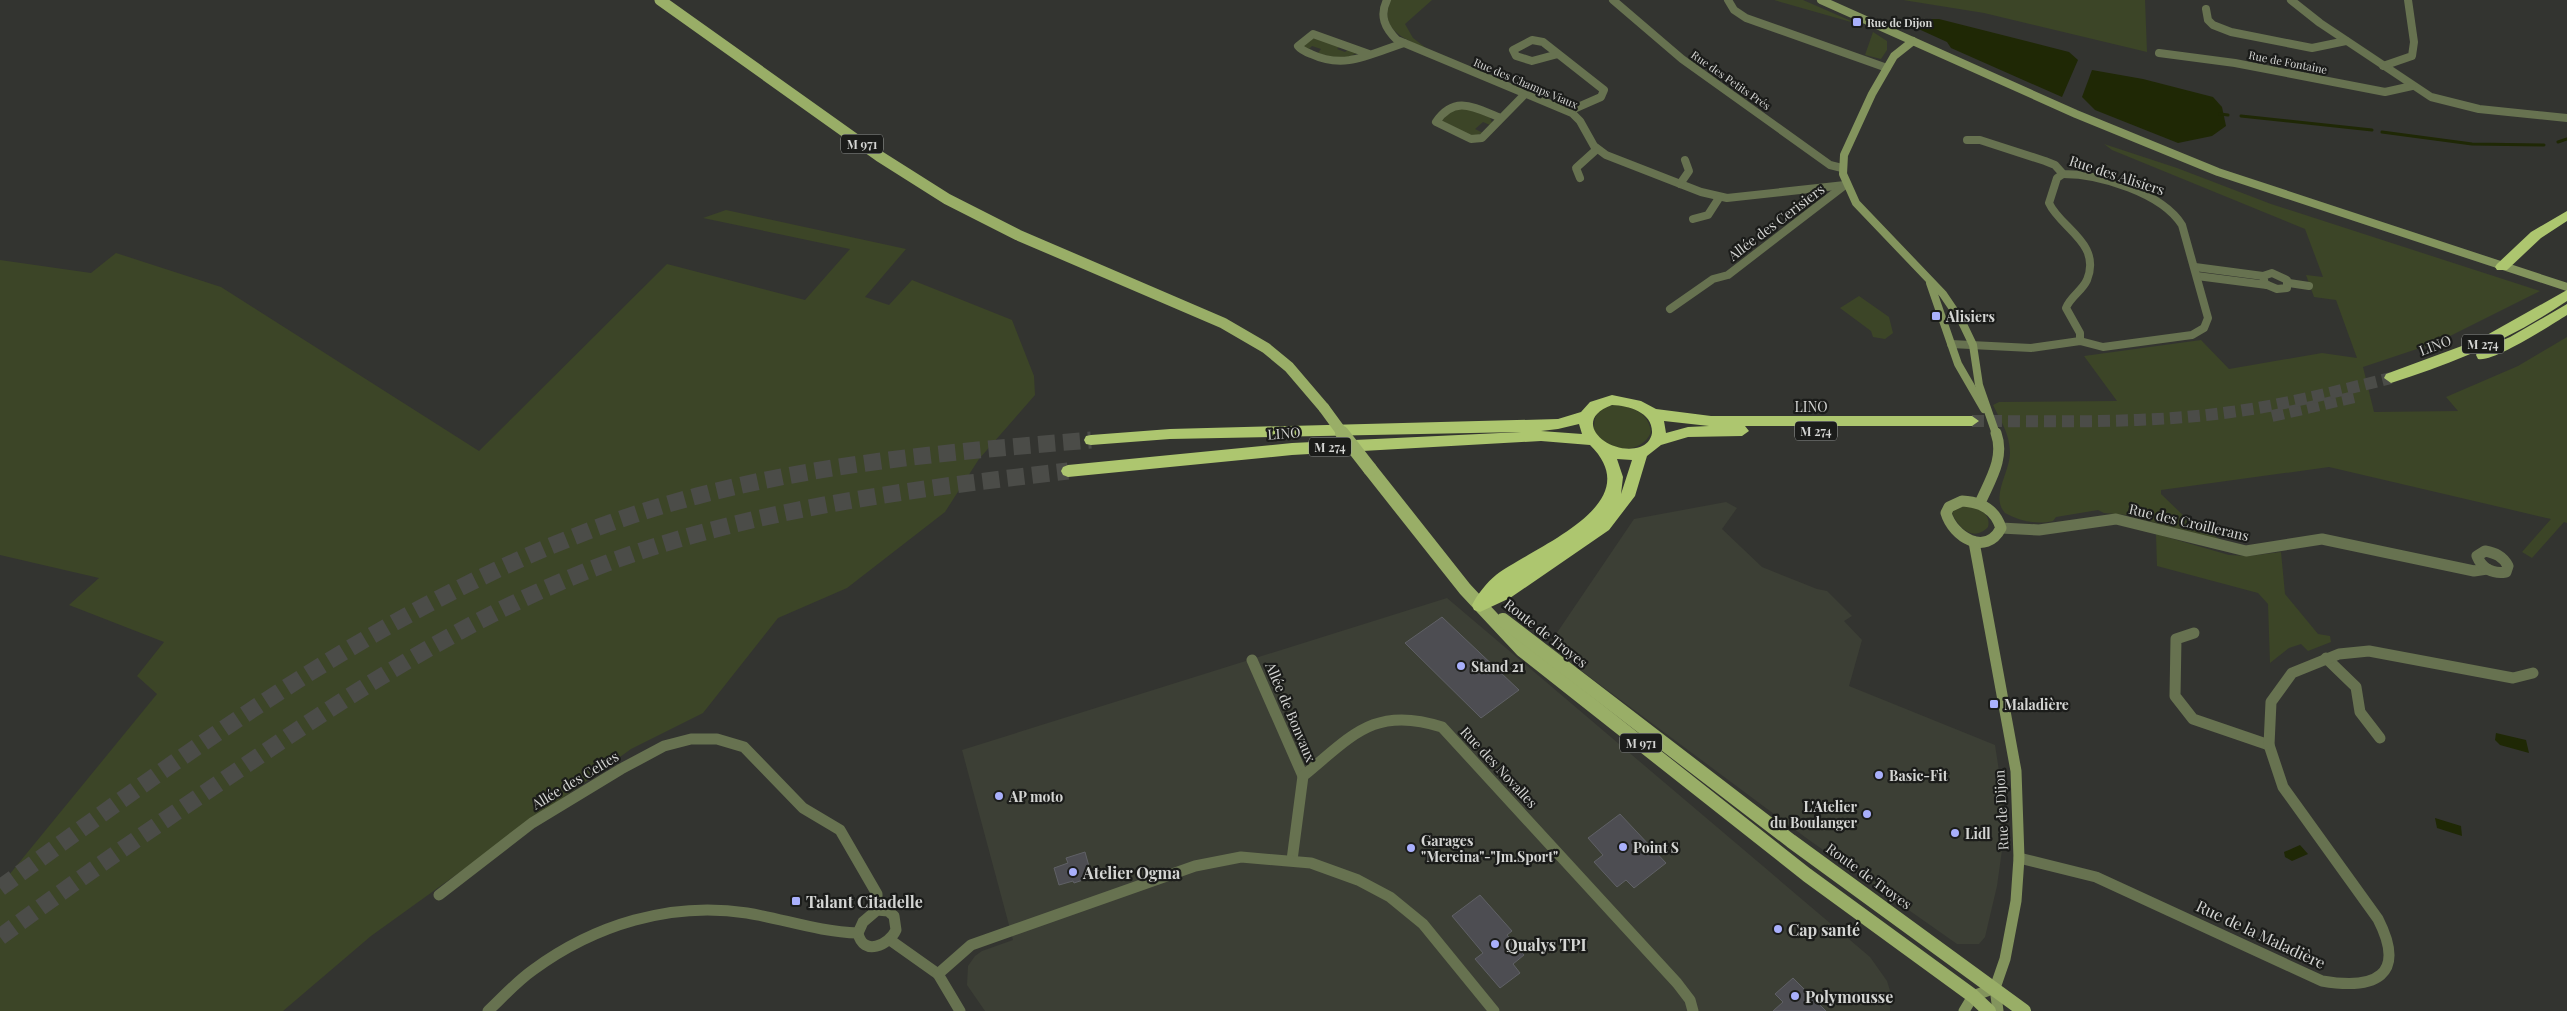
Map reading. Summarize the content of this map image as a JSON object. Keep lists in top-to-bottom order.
{
  "streets": {
    "highway": ["M 274", "LINO"],
    "main road": ["M 971", "Route de Troyes"],
    "street": [
      "Rue de Fontaine",
      "Rue des Petits Prés",
      "Rue des Champs Viaux",
      "Rue des Alisiers",
      "Allée des Cerisiers",
      "Rue des Croillerans",
      "Allée de Bonvaux",
      "Rue des Novalles",
      "Allée des Celtes",
      "Rue de Dijon",
      "Rue de la Maladière"
    ]
  },
  "crossings": [
    ["M 971", "Route de Troyes"],
    ["Rue des Croillerans", "Rue de Dijon"],
    ["Route de Troyes", "Rue de Dijon"],
    ["Allée de Bonvaux", "Rue des Novalles"],
    ["Rue de Dijon", "Rue de la Maladière"]
  ],
  "places": {
    "transit": [
      "Rue de Dijon",
      "Alisiers",
      "Maladière",
      "Talant Citadelle"
    ],
    "other": [
      "Stand 21",
      "Basic-Fit",
      "AP moto",
      "L'Atelier du Boulanger",
      "Lidl",
      "Point S",
      "Garages \"Mereina\"-\"Jm.Sport\"",
      "Atelier Ogma",
      "Cap santé",
      "Qualys TPI",
      "Polymousse"
    ]
  }
}
